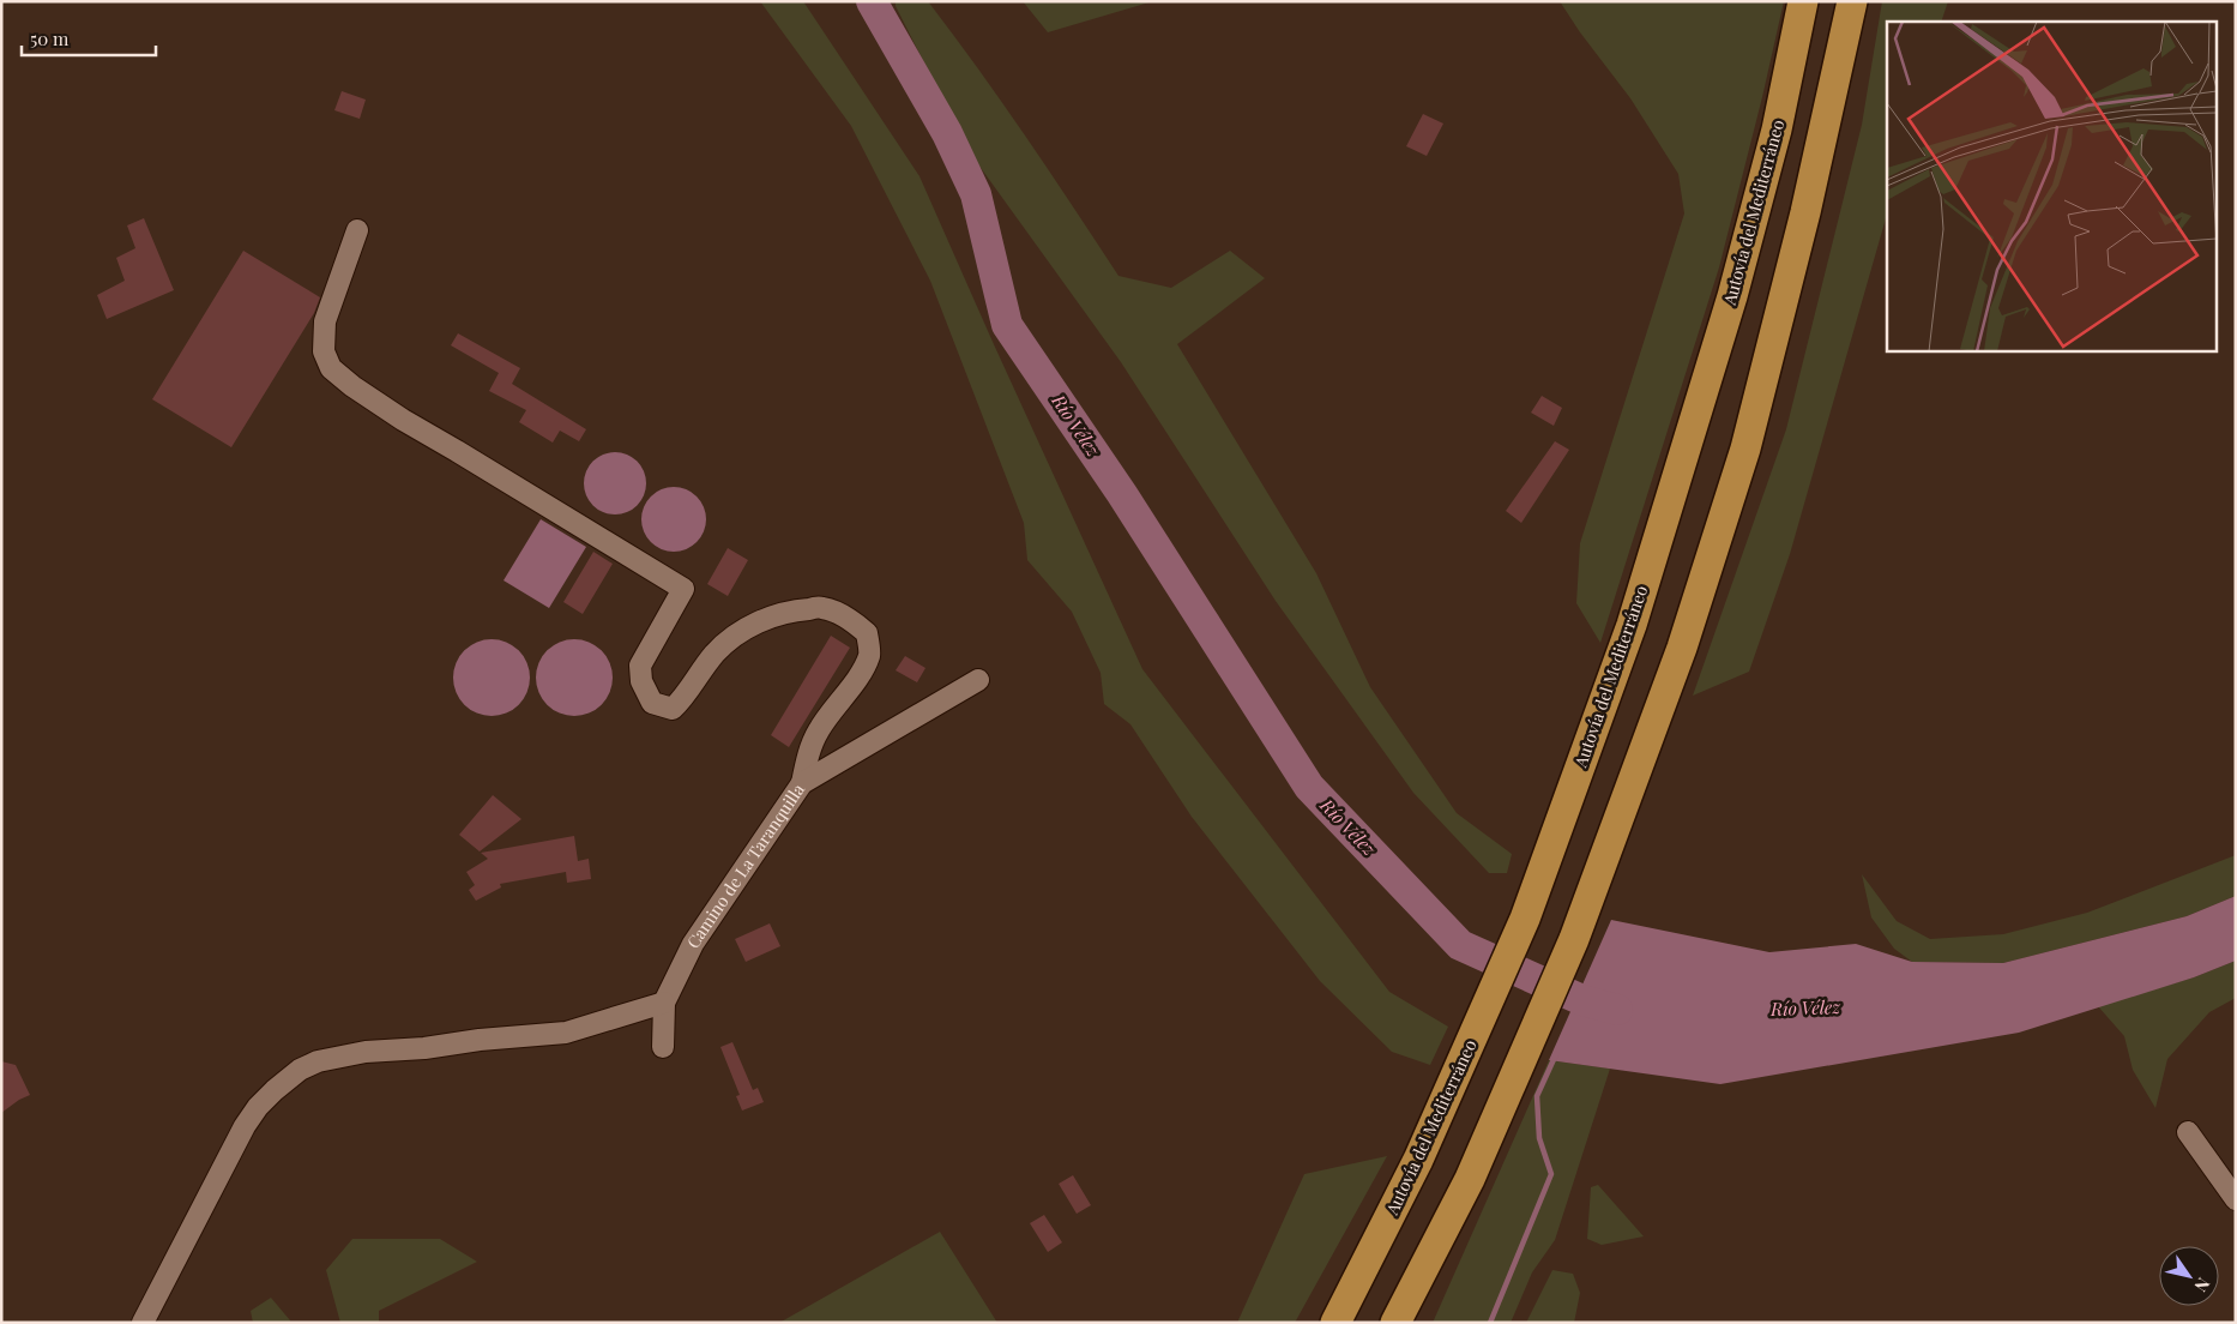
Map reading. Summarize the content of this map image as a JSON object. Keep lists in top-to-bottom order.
{
  "streets": {
    "highway": ["Autovía del Mediterráneo"],
    "street": ["Camino de La Taranquilla"]
  },
  "water": ["Río Vélez"],
  "scale_bar": "50 m",
  "north": "bottom right"
}
